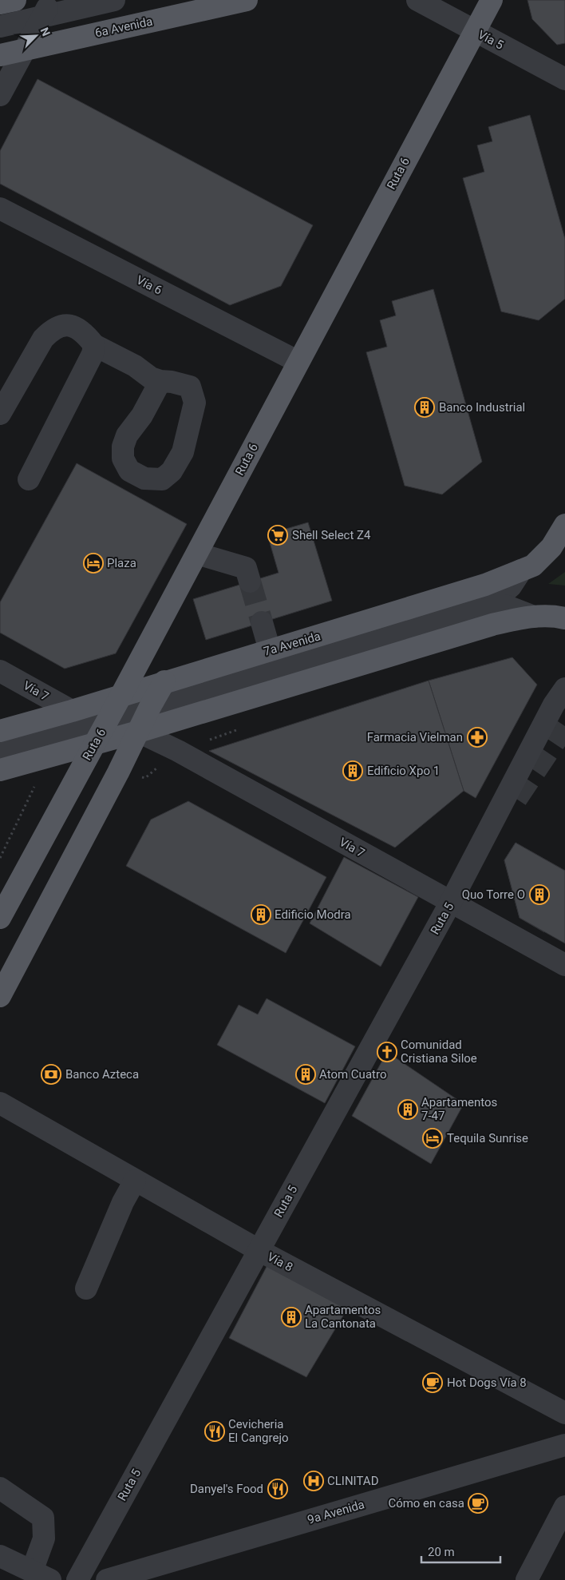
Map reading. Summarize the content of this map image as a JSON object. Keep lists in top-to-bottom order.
{
  "streets": {
    "main road": ["6a Avenida", "Ruta 6", "7a Avenida"],
    "street": [
      "Vía 5",
      "Vía 6",
      "Vía 7",
      "Ruta 5",
      "Vía 8",
      "9a Avenida"
    ]
  },
  "crossings": [
    ["Vía 5", "Ruta 6"],
    ["Ruta 6", "Vía 6"],
    ["Ruta 6", "7a Avenida"],
    ["7a Avenida", "Vía 7"],
    ["Vía 7", "Ruta 5"],
    ["Ruta 5", "Vía 8"]
  ],
  "places": {
    "building": [
      "Banco Industrial",
      "Edificio Xpo 1",
      "Quo Torre O",
      "Edificio Modra",
      "Atom Cuatro",
      "Apartamentos 7-47",
      "Apartamentos La Cantonata"
    ],
    "supermarket": ["Shell Select Z4"],
    "hotel": ["Plaza", "Tequila Sunrise"],
    "pharmacy": ["Farmacia Vielman"],
    "church": ["Comunidad Cristiana Siloe"],
    "bank": ["Banco Azteca"],
    "cafe": ["Hot Dogs Vía 8", "Cómo en casa"],
    "restaurant": ["Cevicheria El Cangrejo", "Danyel's Food"],
    "hospital": ["CLINITAD"]
  },
  "scale_bar": "20 m",
  "north": "top right"
}
